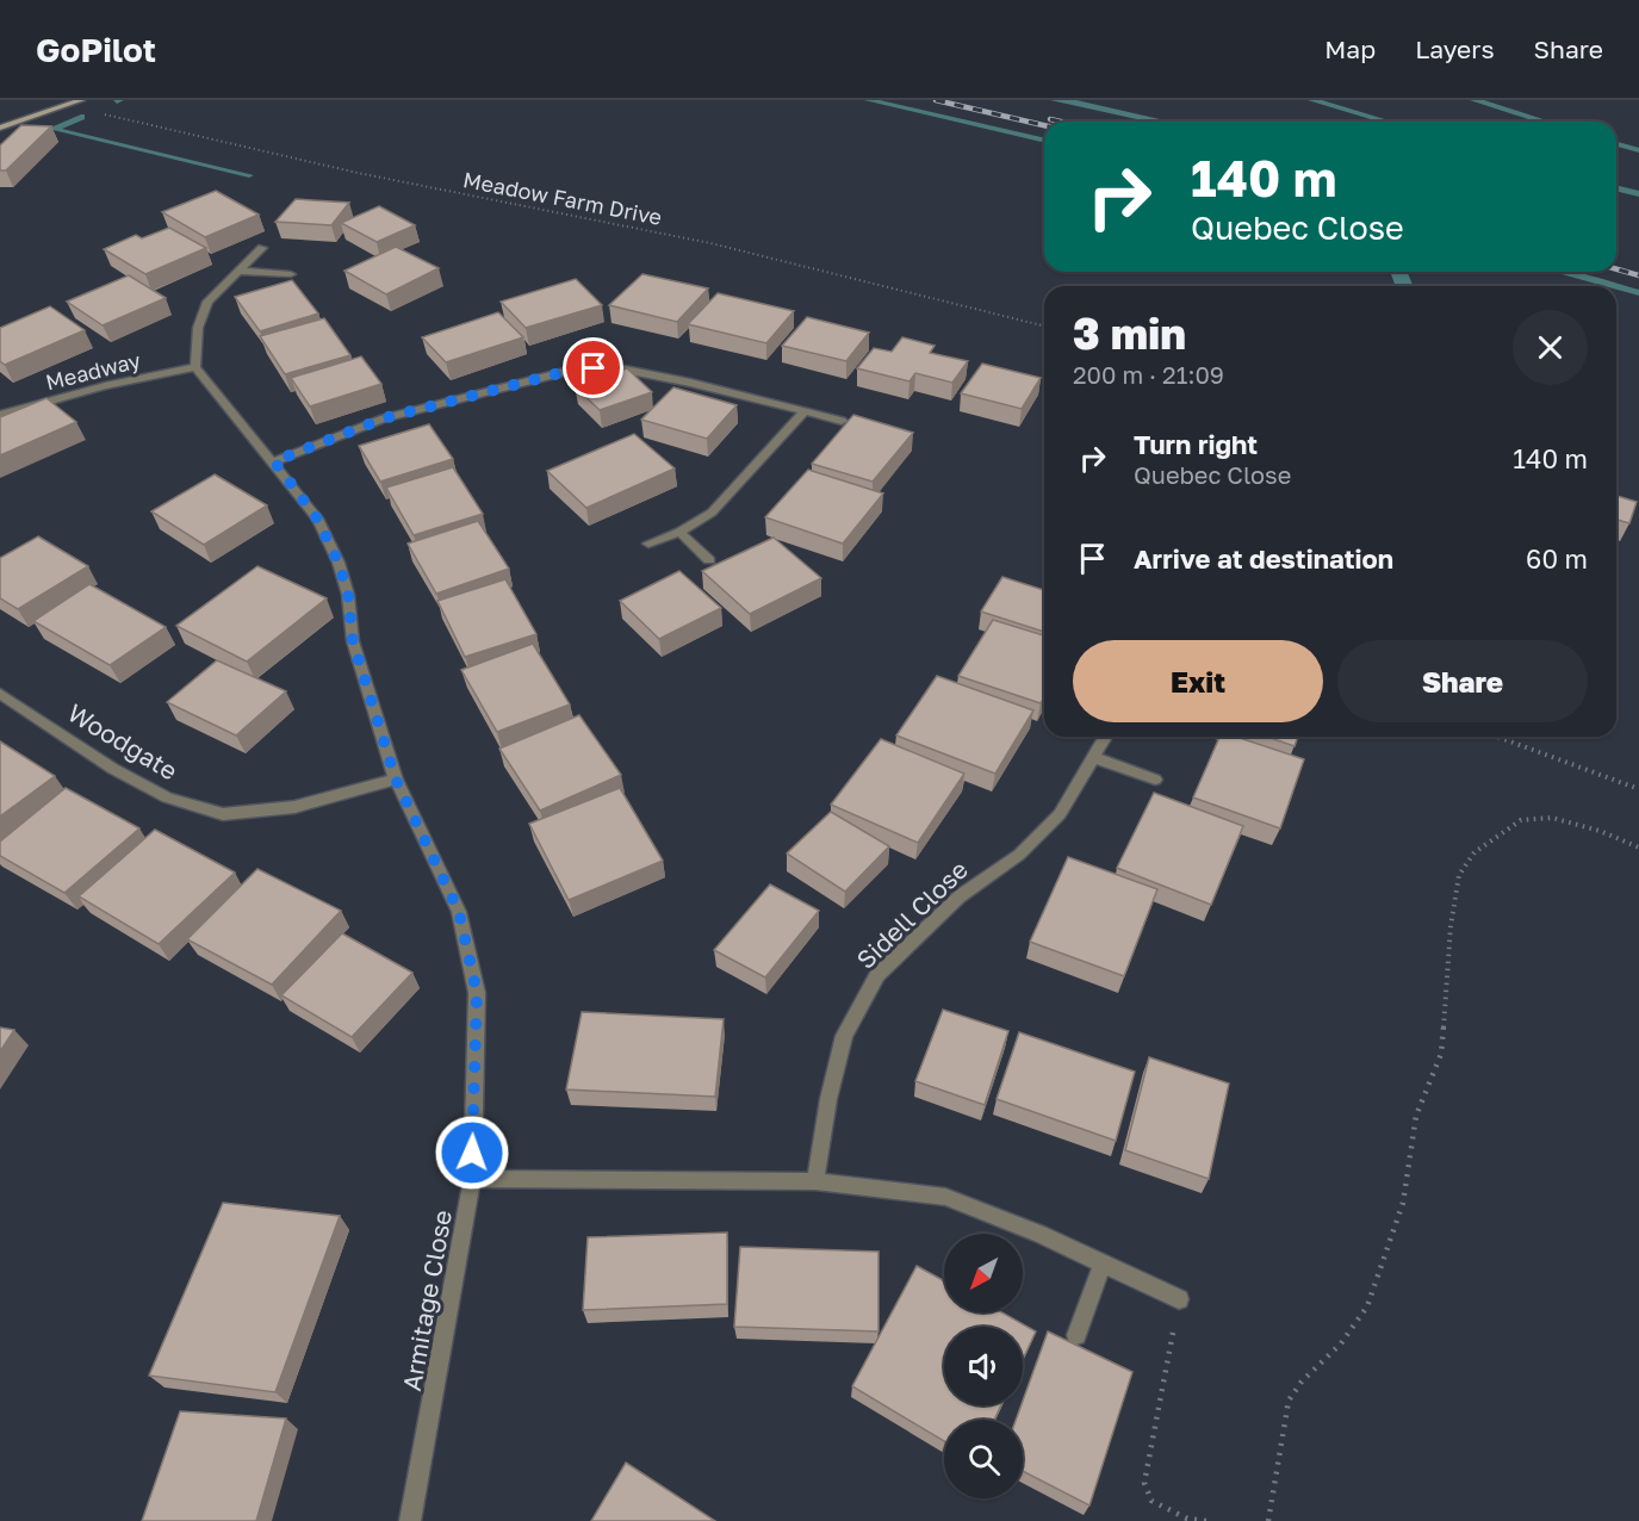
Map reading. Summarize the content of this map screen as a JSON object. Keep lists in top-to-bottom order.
{
  "streets": {
    "street": [
      "Meadway",
      "Woodgate",
      "Sidell Close",
      "Armitage Close"
    ],
    "path": ["Meadow Farm Drive"]
  },
  "crossings": [
    ["Meadway", "Armitage Close"],
    ["Woodgate", "Armitage Close"]
  ],
  "north": "bottom left",
  "page": {
    "header": "GoPilot",
    "nav": ["Map", "Layers", "Share"],
    "turn": ["140 m", "Quebec Close"],
    "heading": ["3 min", "200 m · 21:09"],
    "list": [
      {
        "name": "Turn right",
        "note": "Quebec Close",
        "value": "140 m"
      },
      {
        "name": "Arrive at destination",
        "value": "60 m"
      }
    ],
    "buttons": ["Exit", "Share"]
  }
}
